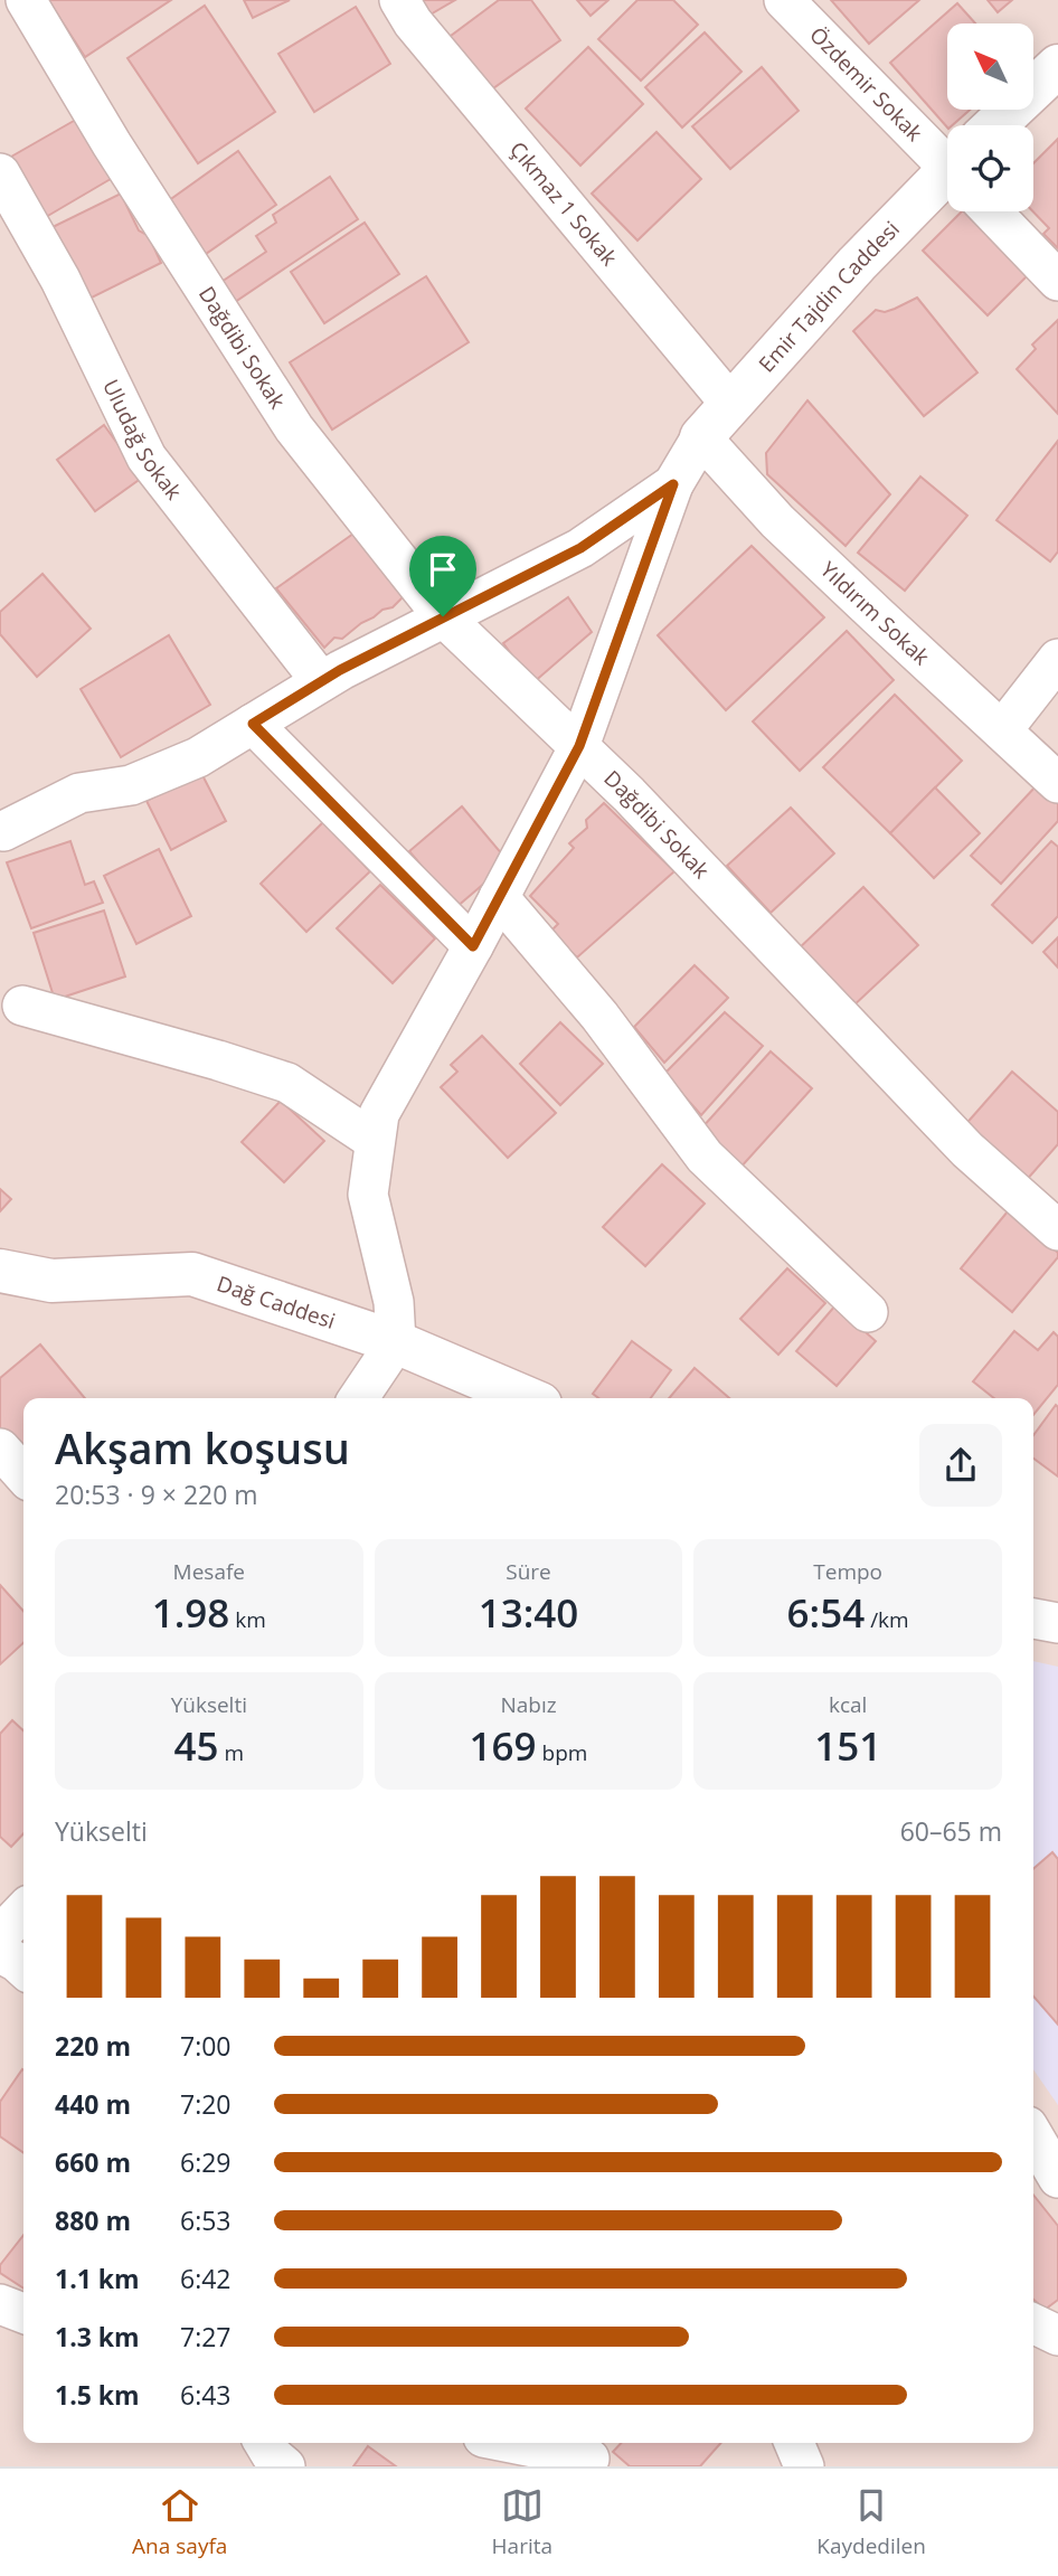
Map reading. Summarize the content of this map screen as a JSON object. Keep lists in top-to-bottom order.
{
  "streets": {
    "street": [
      "Özdemir Sokak",
      "Çıkmaz 1 Sokak",
      "Emir Tajdin Caddesi",
      "Dağdibi Sokak",
      "Uludağ Sokak",
      "Yıldırım Sokak",
      "Dağ Caddesi"
    ]
  },
  "crossings": [
    ["Çıkmaz 1 Sokak", "Emir Tajdin Caddesi"],
    ["Emir Tajdin Caddesi", "Yıldırım Sokak"]
  ],
  "north": "top left",
  "page": {
    "heading": ["Akşam koşusu", "20:53 · 9 × 220 m"],
    "stats": [
      ["Mesafe", "1.98 km"],
      ["Süre", "13:40"],
      ["Tempo", "6:54 /km"],
      ["Yükselti", "45 m"],
      ["Nabız", "169 bpm"],
      ["kcal", "151"]
    ],
    "chart": ["Yükselti", "60–65 m"],
    "list": [
      {
        "name": "220 m",
        "note": "7:00"
      },
      {
        "name": "440 m",
        "note": "7:20"
      },
      {
        "name": "660 m",
        "note": "6:29"
      },
      {
        "name": "880 m",
        "note": "6:53"
      },
      {
        "name": "1.1 km",
        "note": "6:42"
      },
      {
        "name": "1.3 km",
        "note": "7:27"
      },
      {
        "name": "1.5 km",
        "note": "6:43"
      }
    ],
    "tabs": ["Ana sayfa", "Harita", "Kaydedilen"]
  }
}
